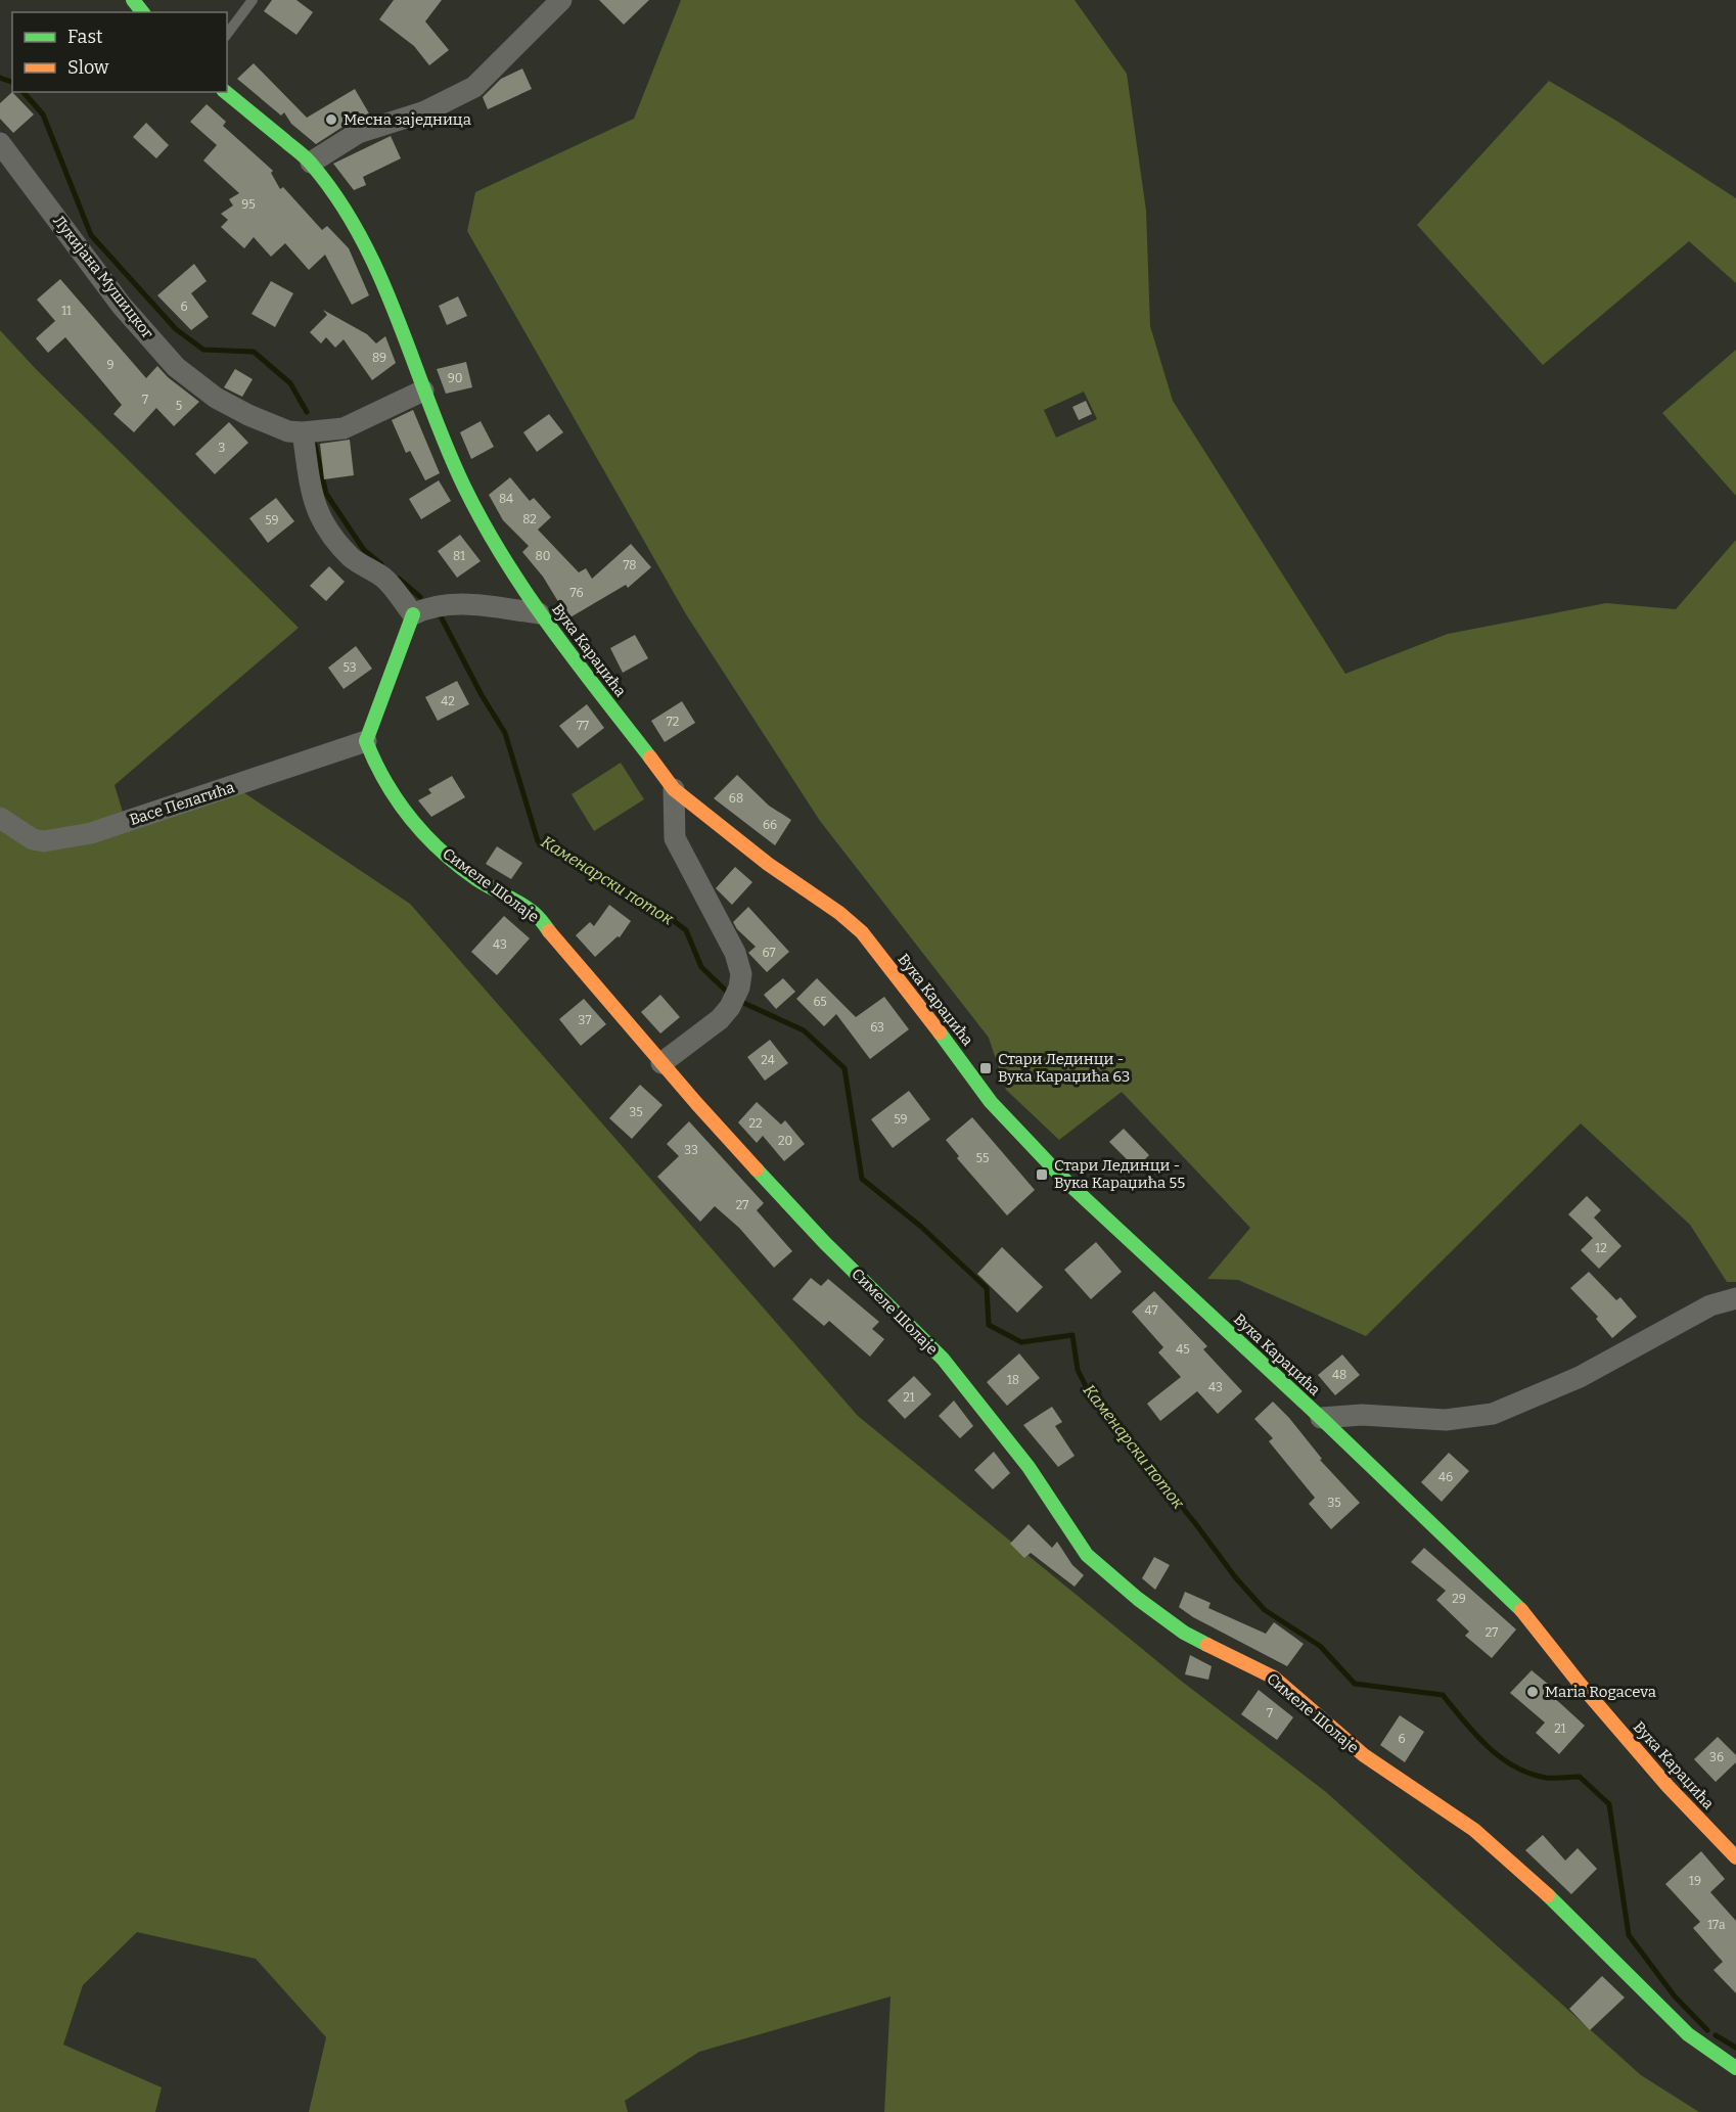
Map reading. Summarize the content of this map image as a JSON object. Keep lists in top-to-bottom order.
{
  "streets": {
    "street": [
      "Лукијана Мушицког",
      "Вука Караџића",
      "Васе Пелагића",
      "Симеле Шолаје"
    ]
  },
  "crossings": [
    ["Лукијана Мушицког", "Вука Караџића"],
    ["Васе Пелагића", "Симеле Шолаје"]
  ],
  "water": ["Каменарски поток"],
  "places": {
    "other": ["Месна заједница", "Maria Rogaceva"],
    "transit": ["Стари Лединци - Вука Караџића 63", "Стари Лединци - Вука Караџића 55"]
  },
  "house_numbers": [
    "95",
    "6",
    "11",
    "89",
    "9",
    "90",
    "7",
    "5",
    "3",
    "84",
    "82",
    "59",
    "81",
    "80",
    "78",
    "76",
    "53",
    "42",
    "72",
    "77",
    "68",
    "66",
    "43",
    "67",
    "65",
    "37",
    "63",
    "24",
    "35",
    "59",
    "22",
    "20",
    "33",
    "55",
    "27",
    "12",
    "47",
    "45",
    "48",
    "18",
    "43",
    "21",
    "46",
    "35",
    "29",
    "27",
    "7",
    "21",
    "6",
    "36",
    "19",
    "17a"
  ],
  "legend": ["Fast", "Slow"]
}
